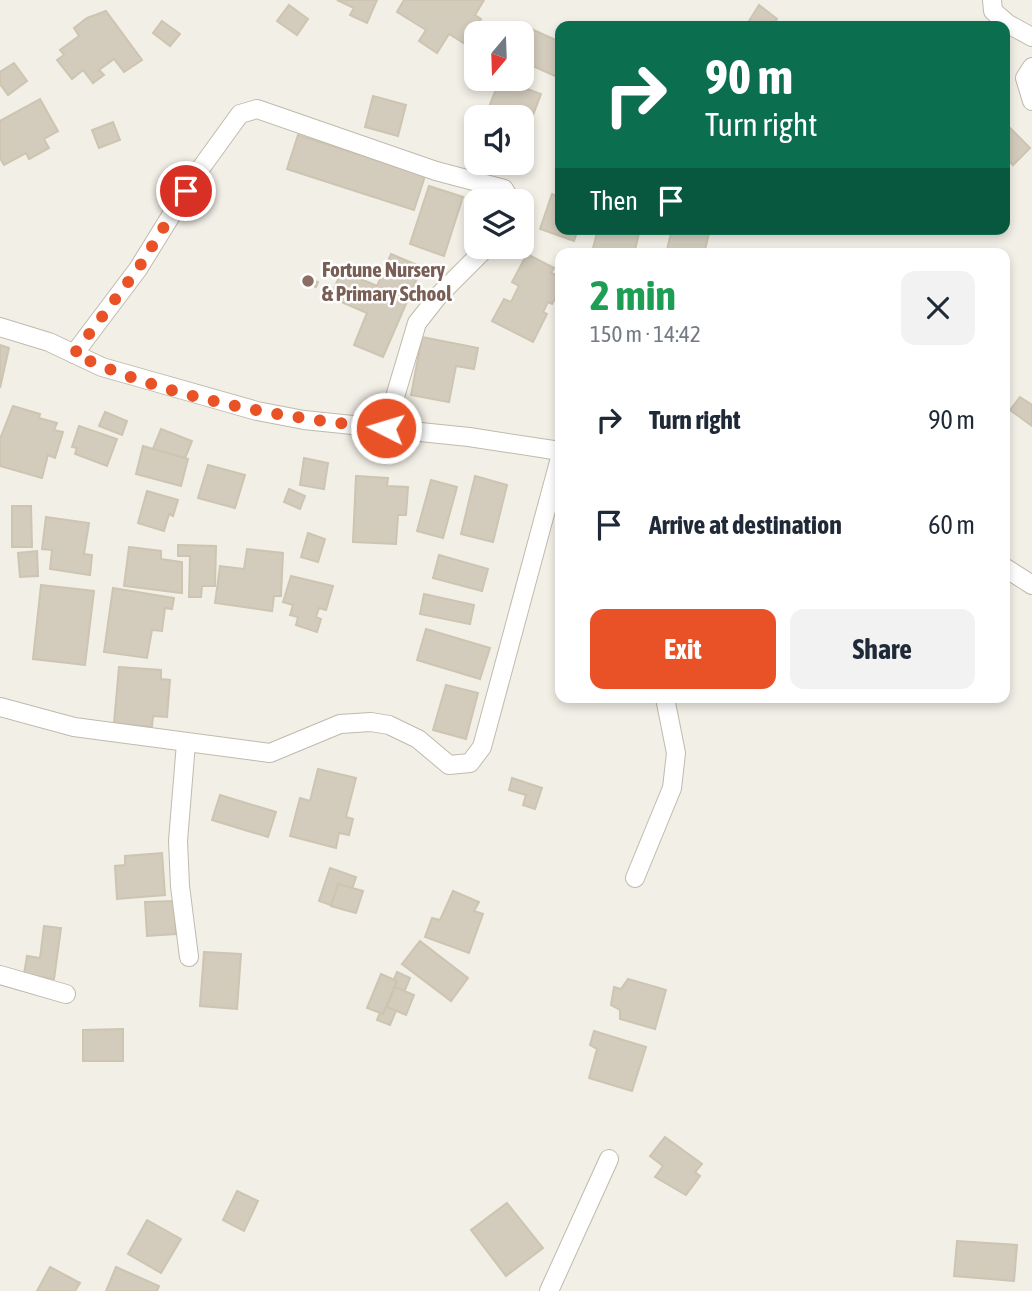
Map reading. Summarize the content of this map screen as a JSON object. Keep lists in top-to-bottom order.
{
  "places": ["Fortune Nursery & Primary School"],
  "north": "bottom",
  "page": {
    "turn": ["90 m", "Turn right"],
    "then": "Then",
    "heading": ["2 min", "150 m · 14:42"],
    "list": [
      {
        "name": "Turn right",
        "value": "90 m"
      },
      {
        "name": "Arrive at destination",
        "value": "60 m"
      }
    ],
    "buttons": ["Exit", "Share"]
  }
}
